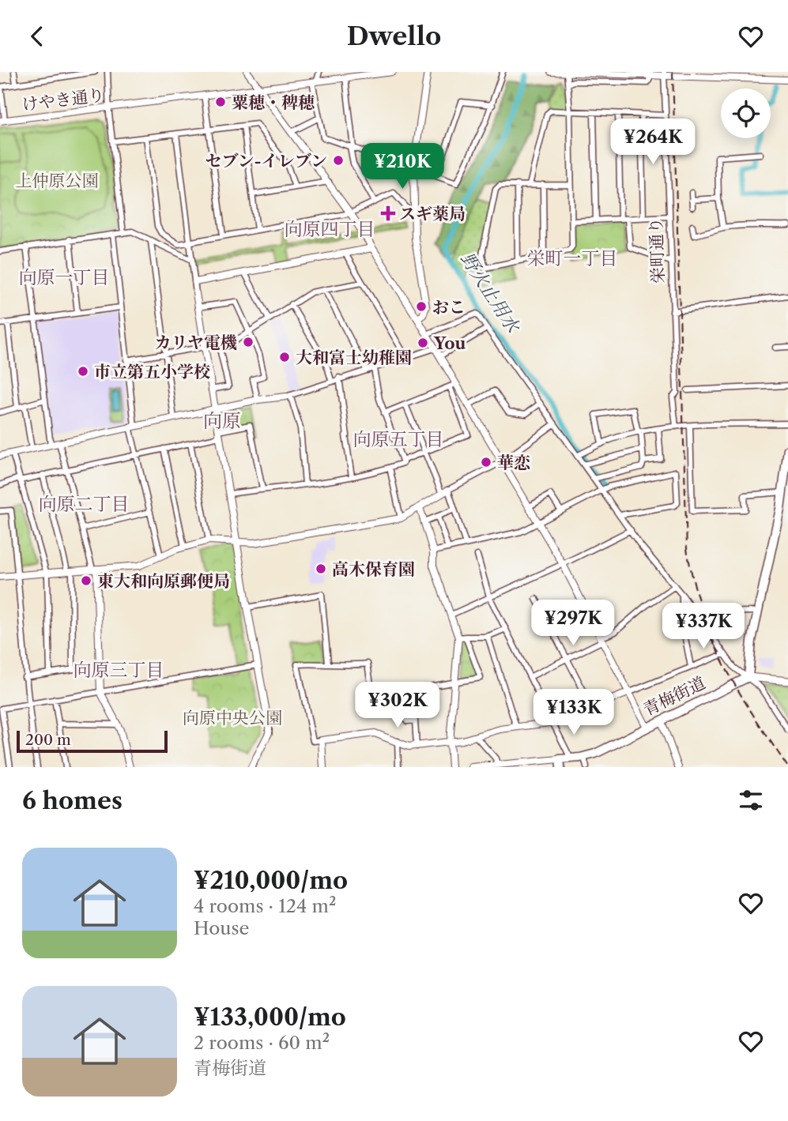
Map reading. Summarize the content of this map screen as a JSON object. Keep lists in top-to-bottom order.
{
  "streets": {
    "main road": ["青梅街道"],
    "street": ["けやき通り", "栄町通り"]
  },
  "districts": [
    "向原四丁目",
    "栄町一丁目",
    "向原一丁目",
    "向原",
    "向原五丁目",
    "向原二丁目",
    "向原三丁目"
  ],
  "water": ["野火止用水"],
  "parks": ["上仲原公園", "向原中央公園"],
  "places": {
    "other": [
      "粟穂・稗穂",
      "セブン-イレブン",
      "おこ",
      "カリヤ電機",
      "You",
      "大和富士幼稚園",
      "市立第五小学校",
      "華恋",
      "高木保育園",
      "東大和向原郵便局"
    ],
    "health": ["スギ薬局"]
  },
  "scale_bar": "200 m",
  "page": {
    "header": "Dwello",
    "price": [
      "¥264K",
      "¥210K",
      "¥297K",
      "¥337K",
      "¥302K",
      "¥133K"
    ],
    "scale": "200 m",
    "heading": "6 homes",
    "list": [
      {
        "name": "¥210,000/mo",
        "note": "4 rooms · 124 m² · House"
      },
      {
        "name": "¥133,000/mo",
        "note": "2 rooms · 60 m² · 青梅街道"
      }
    ]
  }
}
